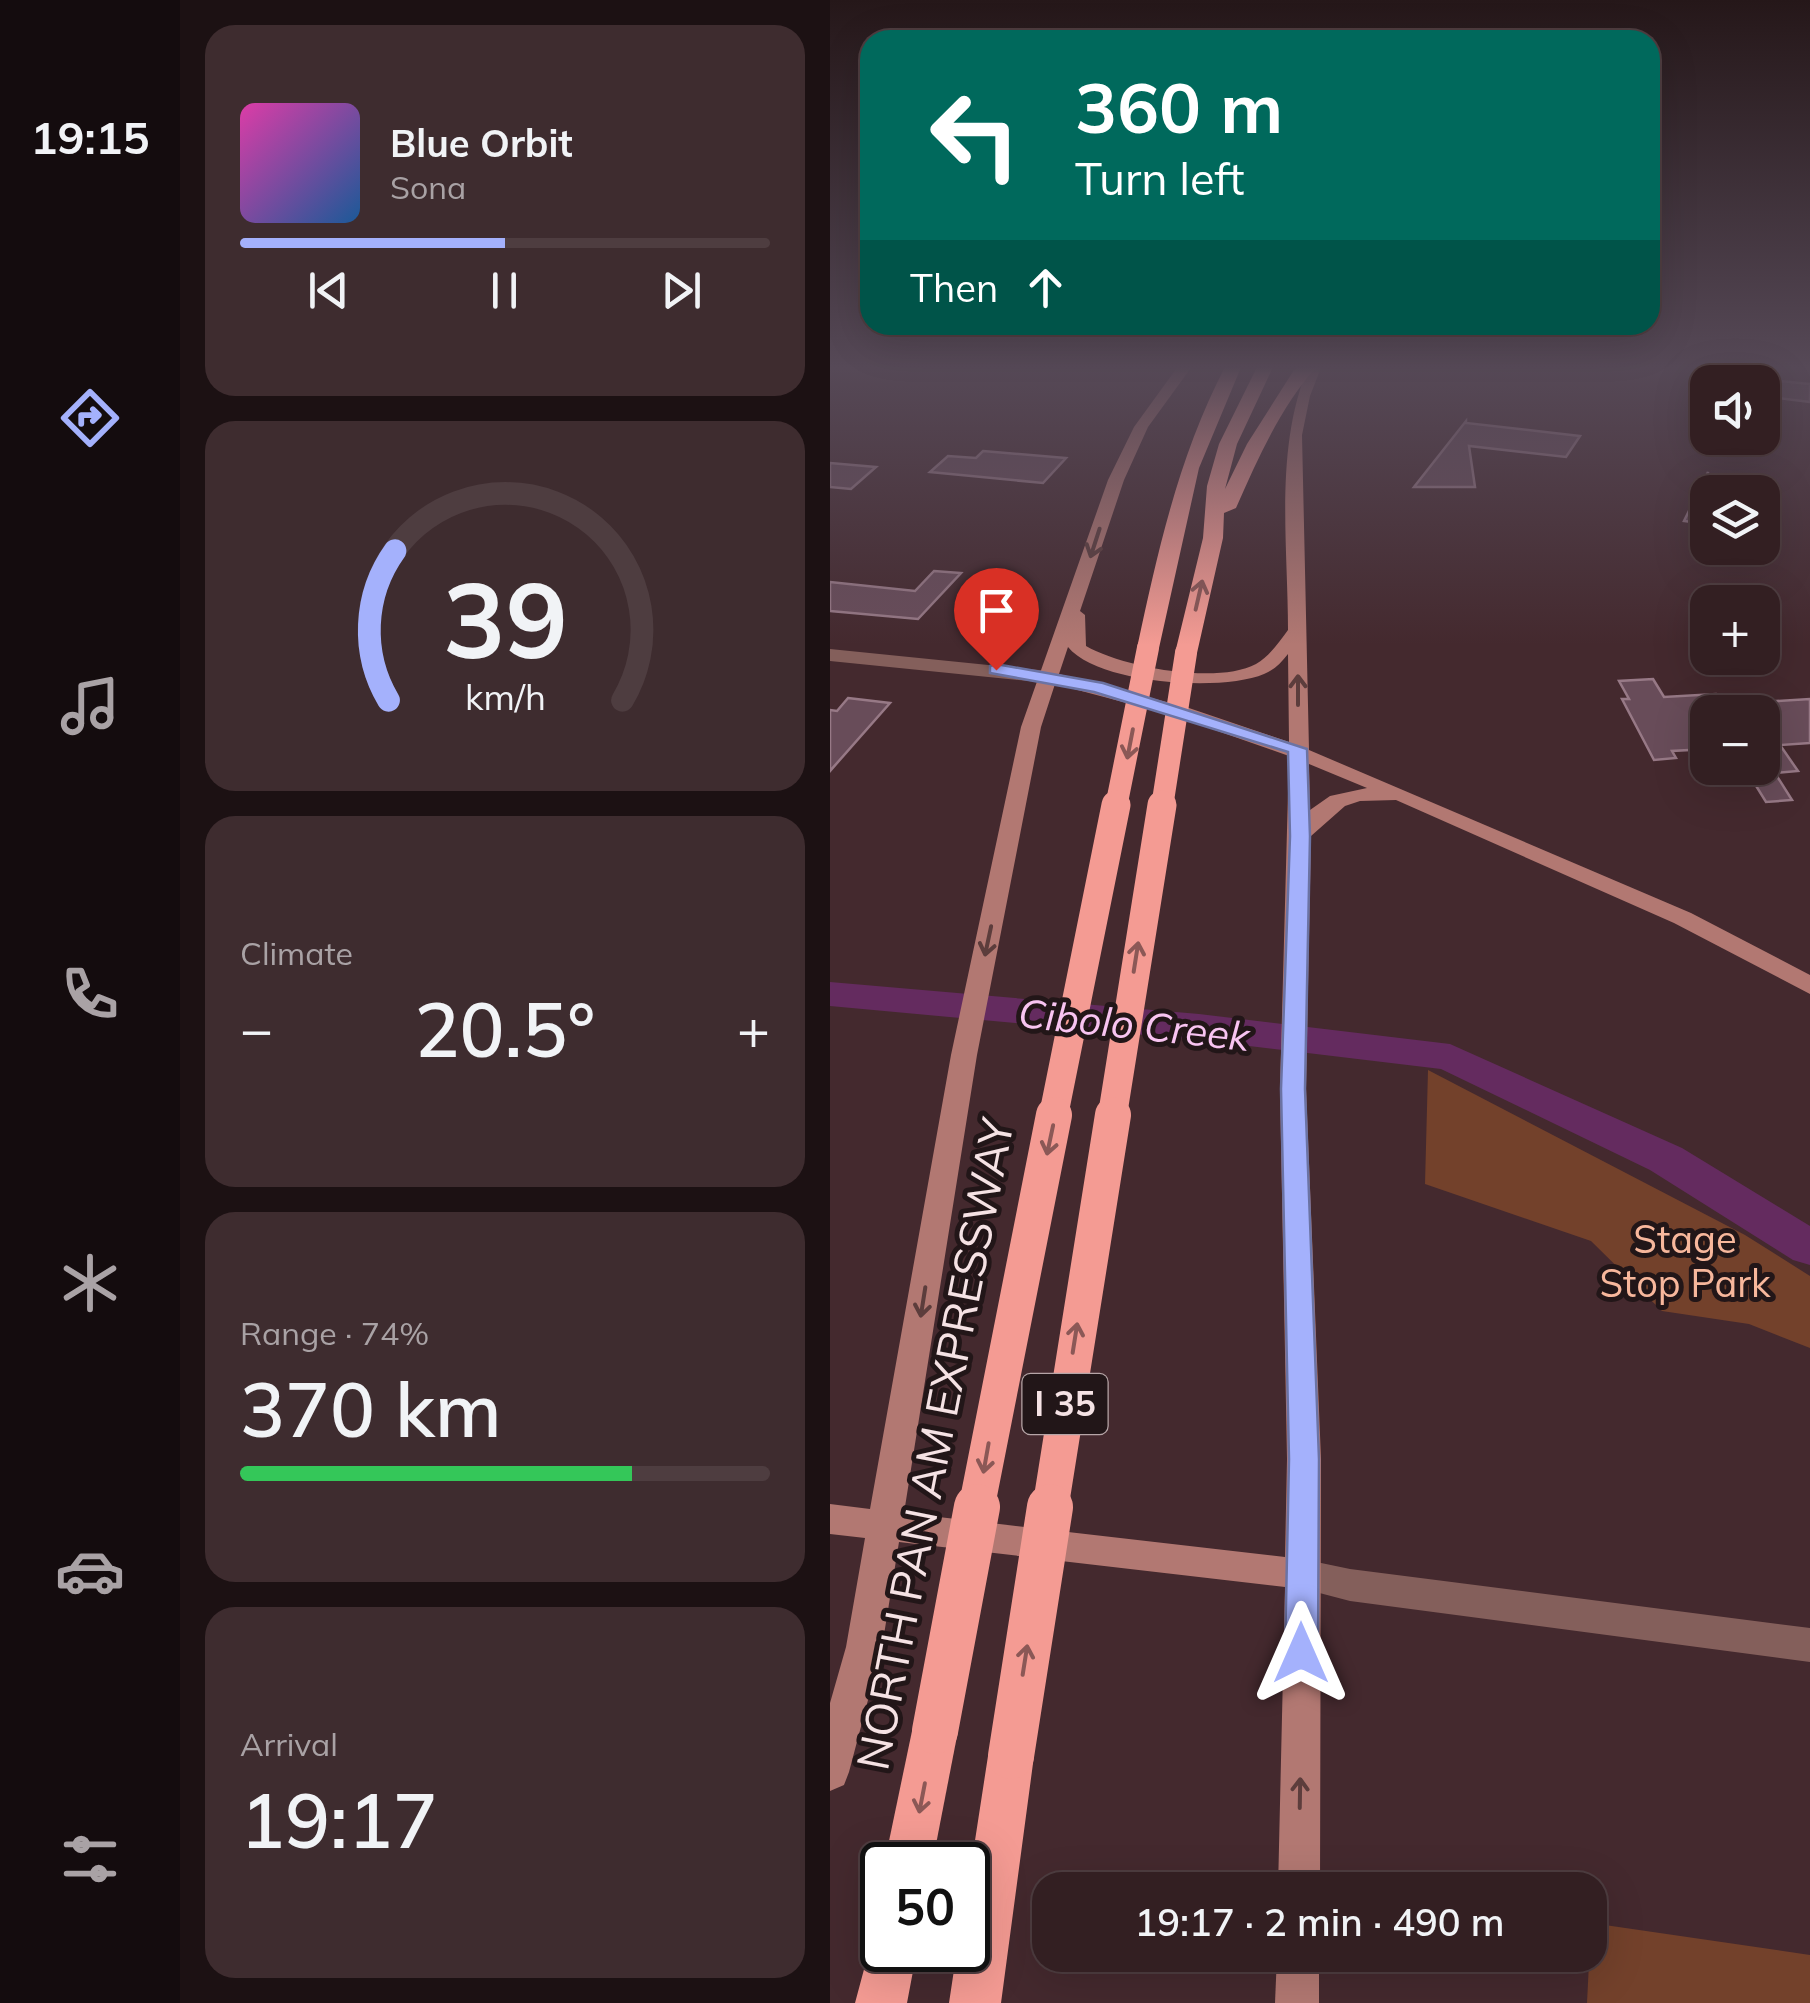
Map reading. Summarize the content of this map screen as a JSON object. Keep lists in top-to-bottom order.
{
  "streets": {
    "highway": ["I 35", "NORTH PAN AM EXPRESSWAY"]
  },
  "water": ["Cibolo Creek"],
  "parks": ["Stage Stop Park"],
  "page": {
    "tabs": "19:15",
    "turn": ["360 m", "Turn left"],
    "song": ["Blue Orbit", "Sona"],
    "then": "Then",
    "map_buttons": ["+", "−"],
    "tile": [
      "Climate",
      ["Range · 74%", "370 km"],
      ["Arrival", "19:17"]
    ],
    "heat": ["−", "20.5°", "+"],
    "limit": "50",
    "trip": "19:17 · 2 min · 490 m",
    "gauge": ["39", "km/h"]
  }
}
